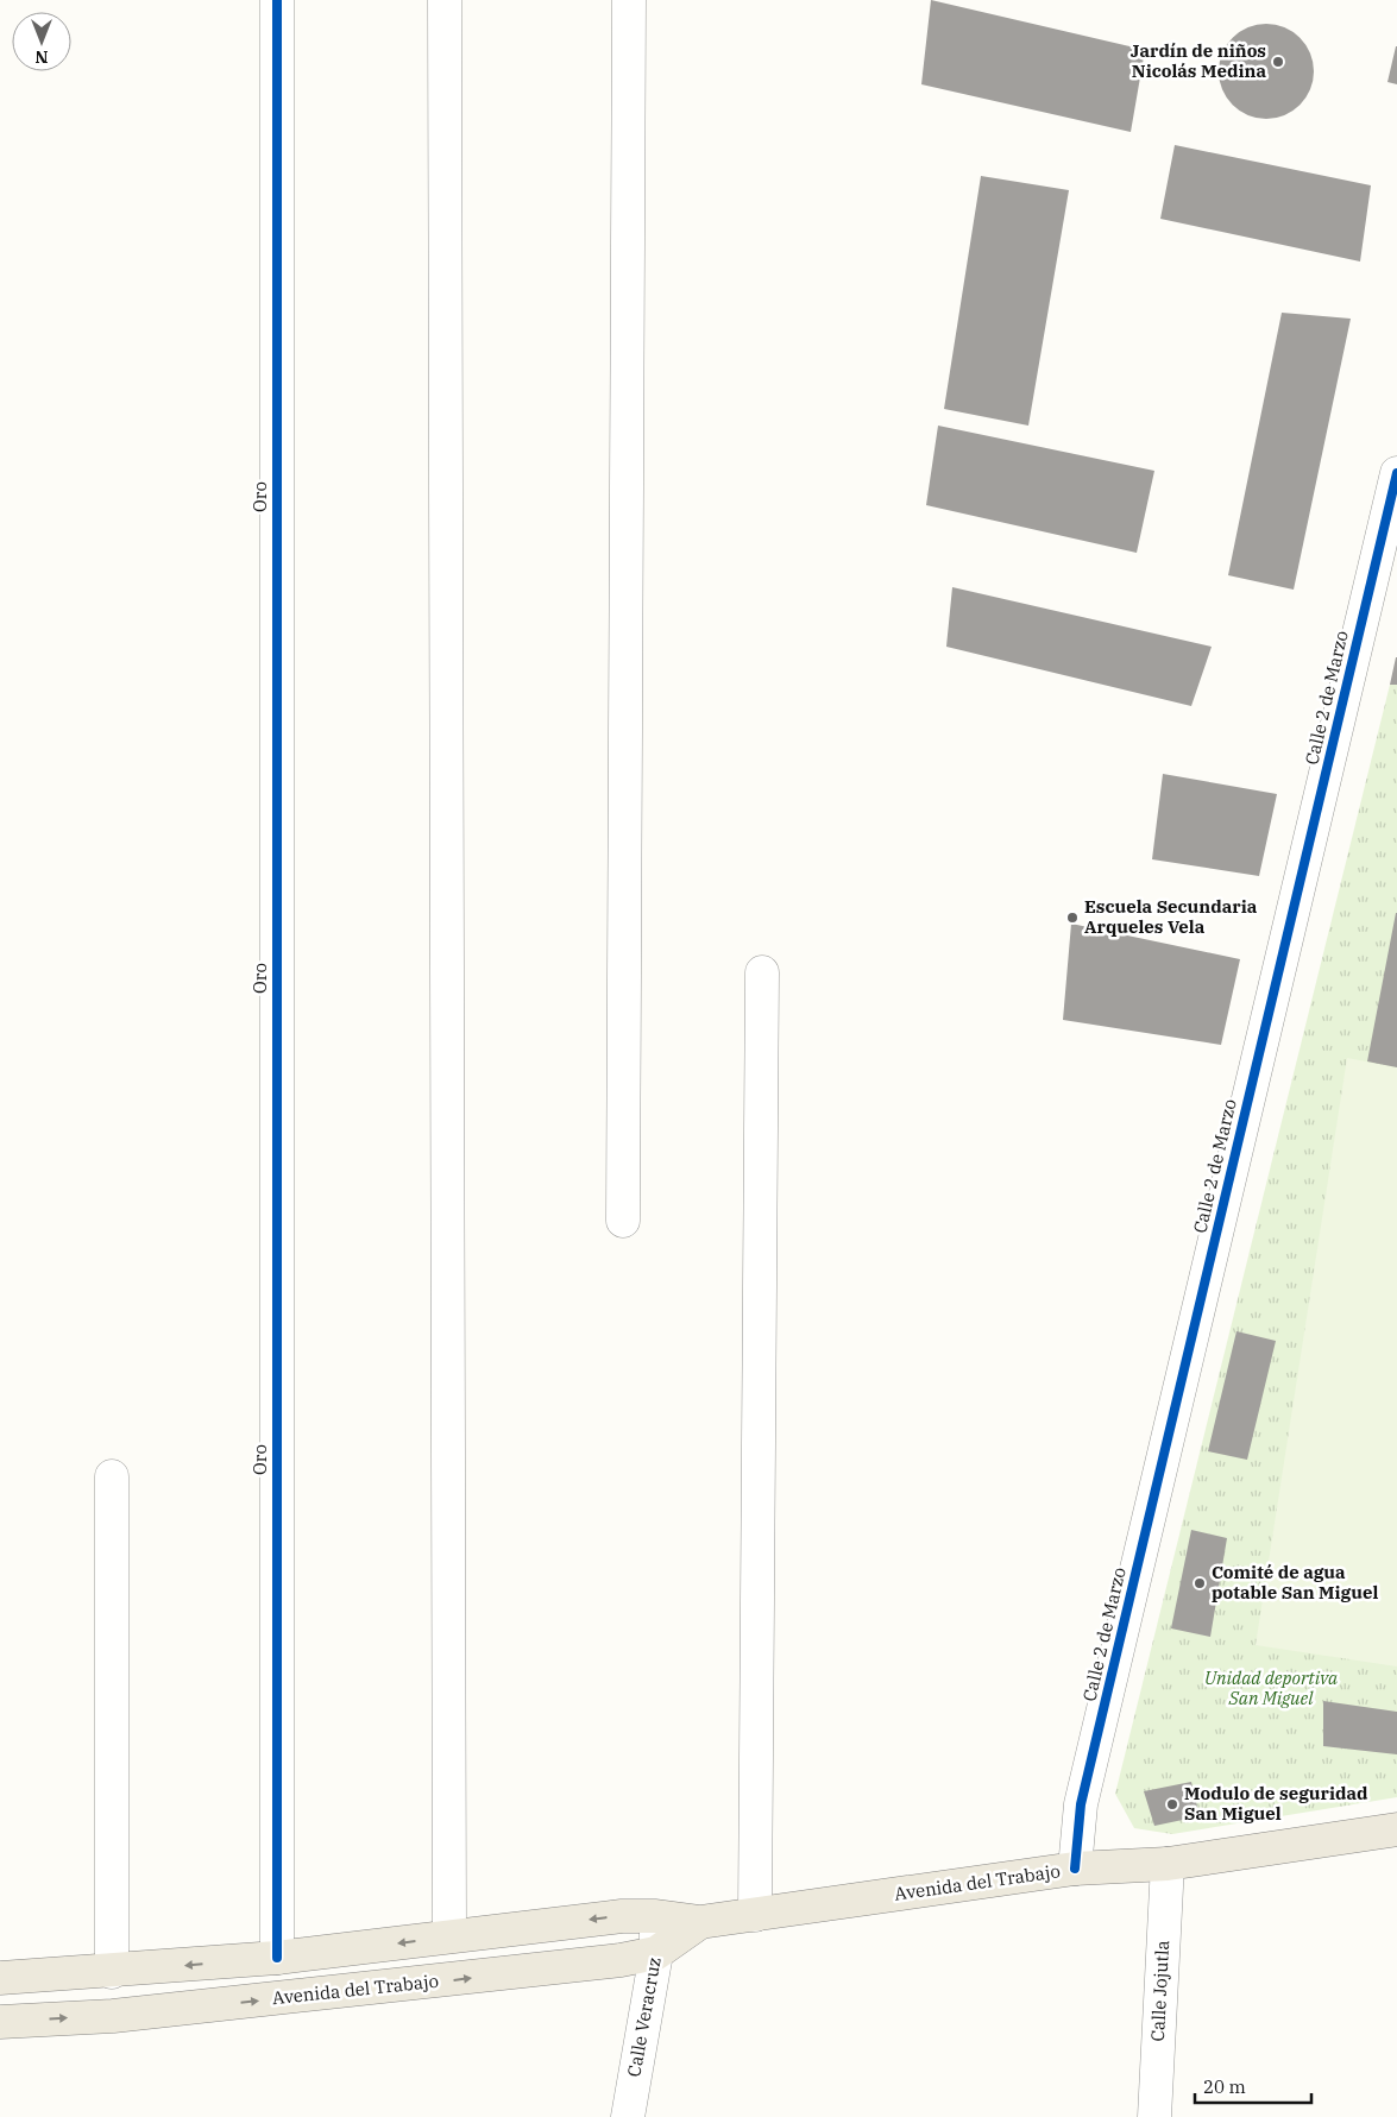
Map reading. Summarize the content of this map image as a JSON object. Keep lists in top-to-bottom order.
{
  "streets": {
    "main road": ["Avenida del Trabajo"],
    "street": [
      "Oro",
      "Calle 2 de Marzo",
      "Calle Jojutla",
      "Calle Veracruz"
    ]
  },
  "crossings": [
    ["Oro", "Avenida del Trabajo"],
    ["Calle 2 de Marzo", "Avenida del Trabajo"],
    ["Avenida del Trabajo", "Calle Jojutla"],
    ["Avenida del Trabajo", "Calle Veracruz"]
  ],
  "parks": ["Unidad deportiva San Miguel"],
  "places": [
    "Jardín de niños Nicolás Medina",
    "Escuela Secundaria Arqueles Vela",
    "Comité de agua potable San Miguel",
    "Modulo de seguridad San Miguel"
  ],
  "scale_bar": "20 m",
  "north": "bottom"
}
